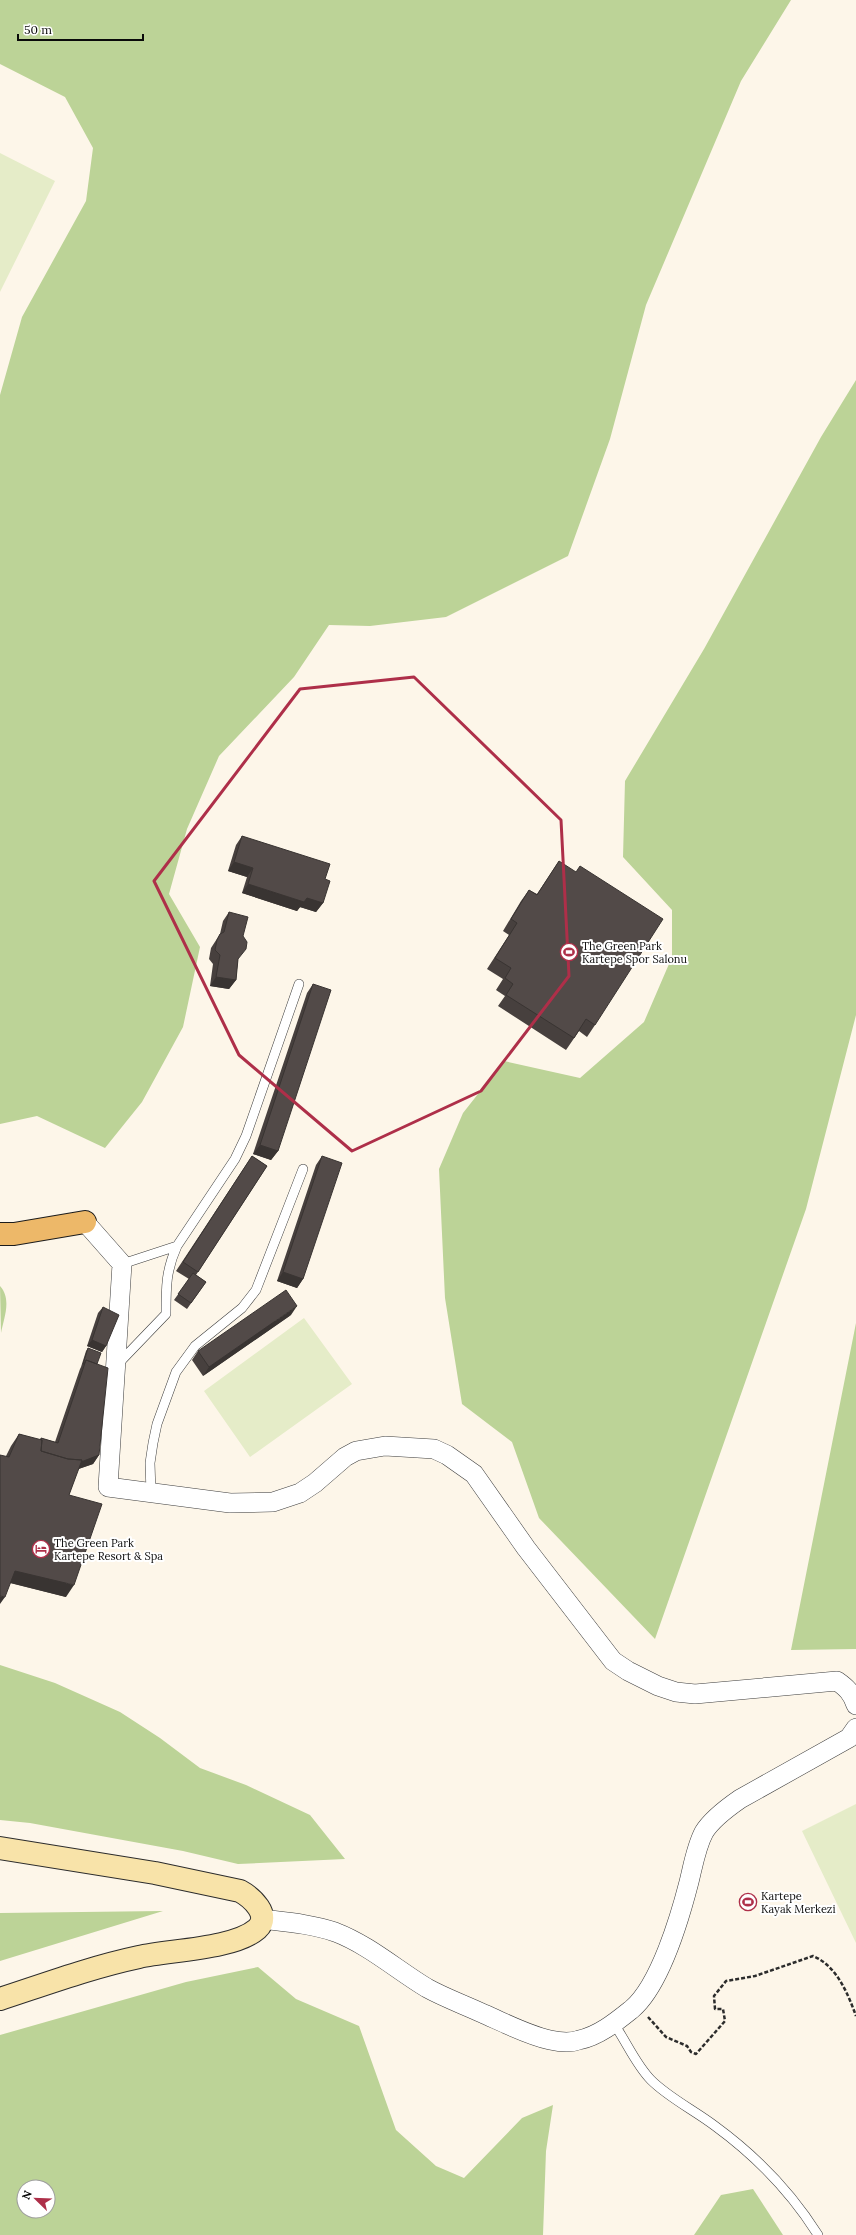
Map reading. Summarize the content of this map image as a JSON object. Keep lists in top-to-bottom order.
{
  "places": {
    "sports": ["The Green Park Kartepe Spor Salonu", "Kartepe Kayak Merkezi"],
    "hotel": ["The Green Park Kartepe Resort & Spa"]
  },
  "scale_bar": "50 m",
  "north": "top left"
}
